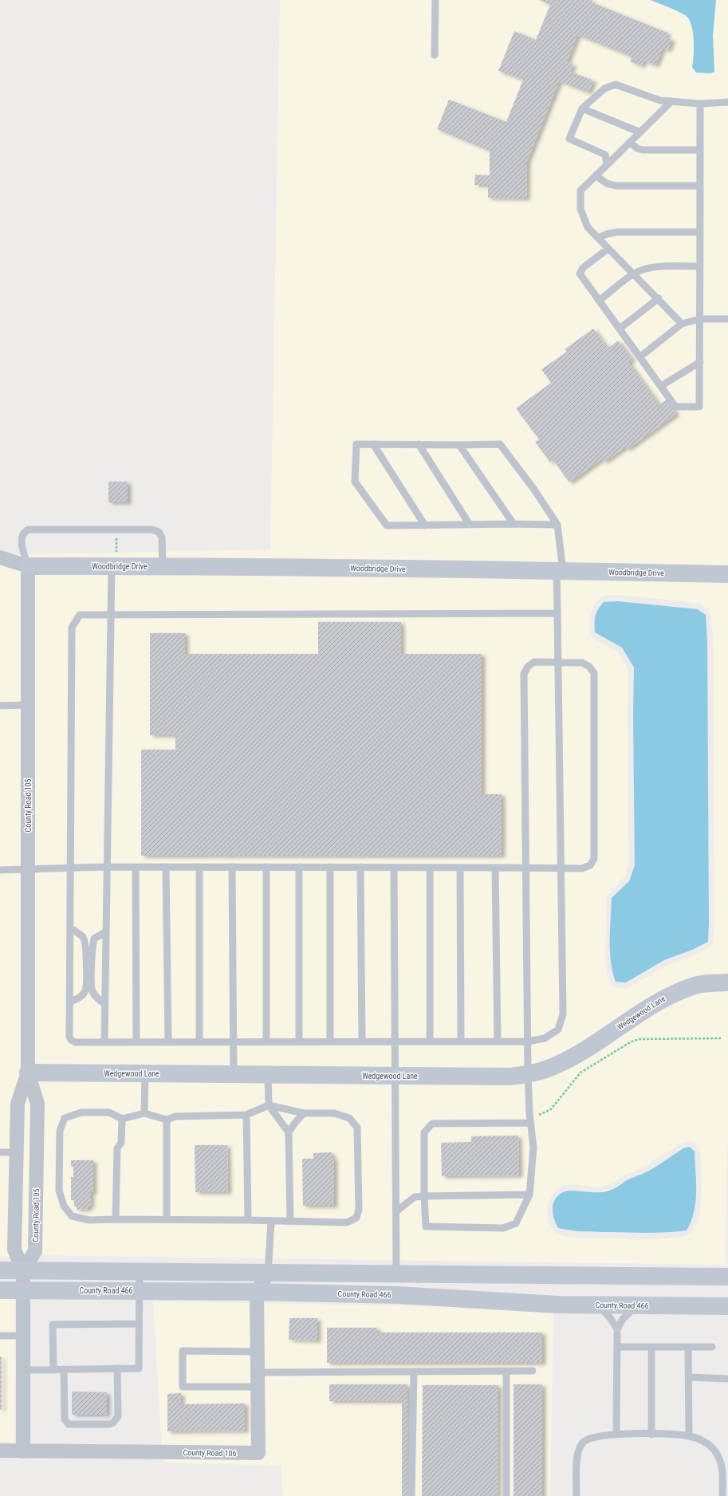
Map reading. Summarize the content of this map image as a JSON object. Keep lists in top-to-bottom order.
{
  "streets": {
    "main road": ["Woodbridge Drive", "Wedgewood Lane", "County Road 466"],
    "street": ["County Road 105", "County Road 106"]
  },
  "crossings": [
    ["Woodbridge Drive", "County Road 105"],
    ["County Road 105", "Wedgewood Lane"],
    ["County Road 466", "County Road 106"]
  ]
}
